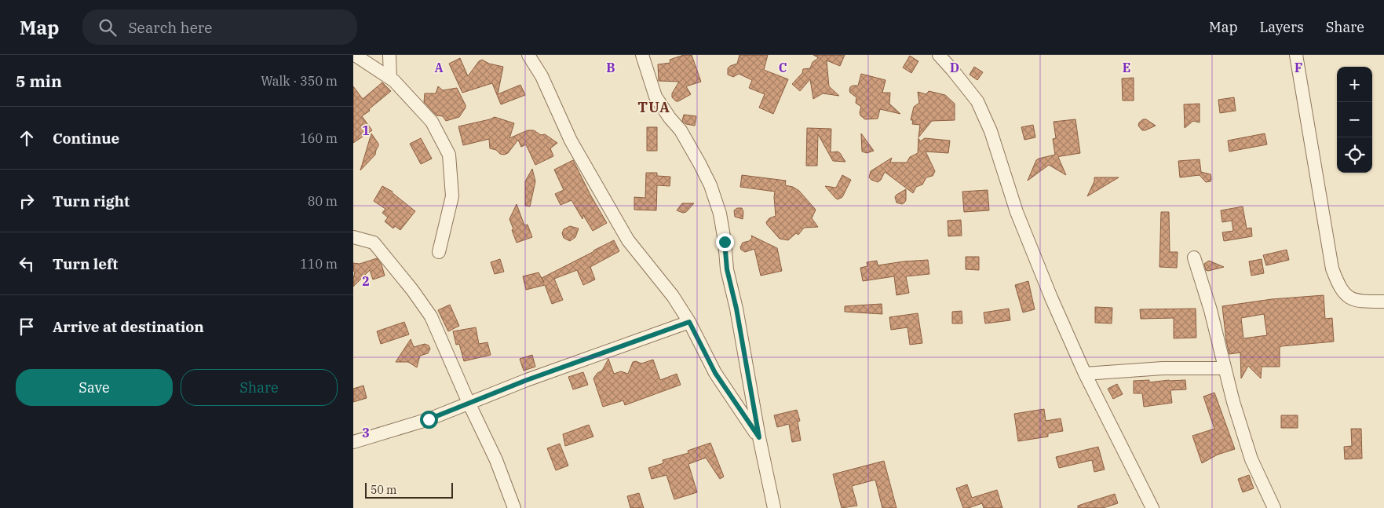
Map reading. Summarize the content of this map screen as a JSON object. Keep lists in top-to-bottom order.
{
  "districts": ["TUA"],
  "scale_bar": "50 m",
  "page": {
    "header": "Map",
    "search": "Search here",
    "nav": ["Map", "Layers", "Share"],
    "heading": ["5 min", "Walk · 350 m"],
    "map_buttons": ["+", "−"],
    "list": [
      ["Continue", "160 m"],
      ["Turn right", "80 m"],
      ["Turn left", "110 m"],
      "Arrive at destination"
    ],
    "buttons": ["Save", "Share"],
    "scale": "50 m"
  },
  "grid": {
    "columns": [
      "A",
      "B",
      "C",
      "D",
      "E",
      "F"
    ],
    "rows": ["1", "2", "3"]
  }
}
